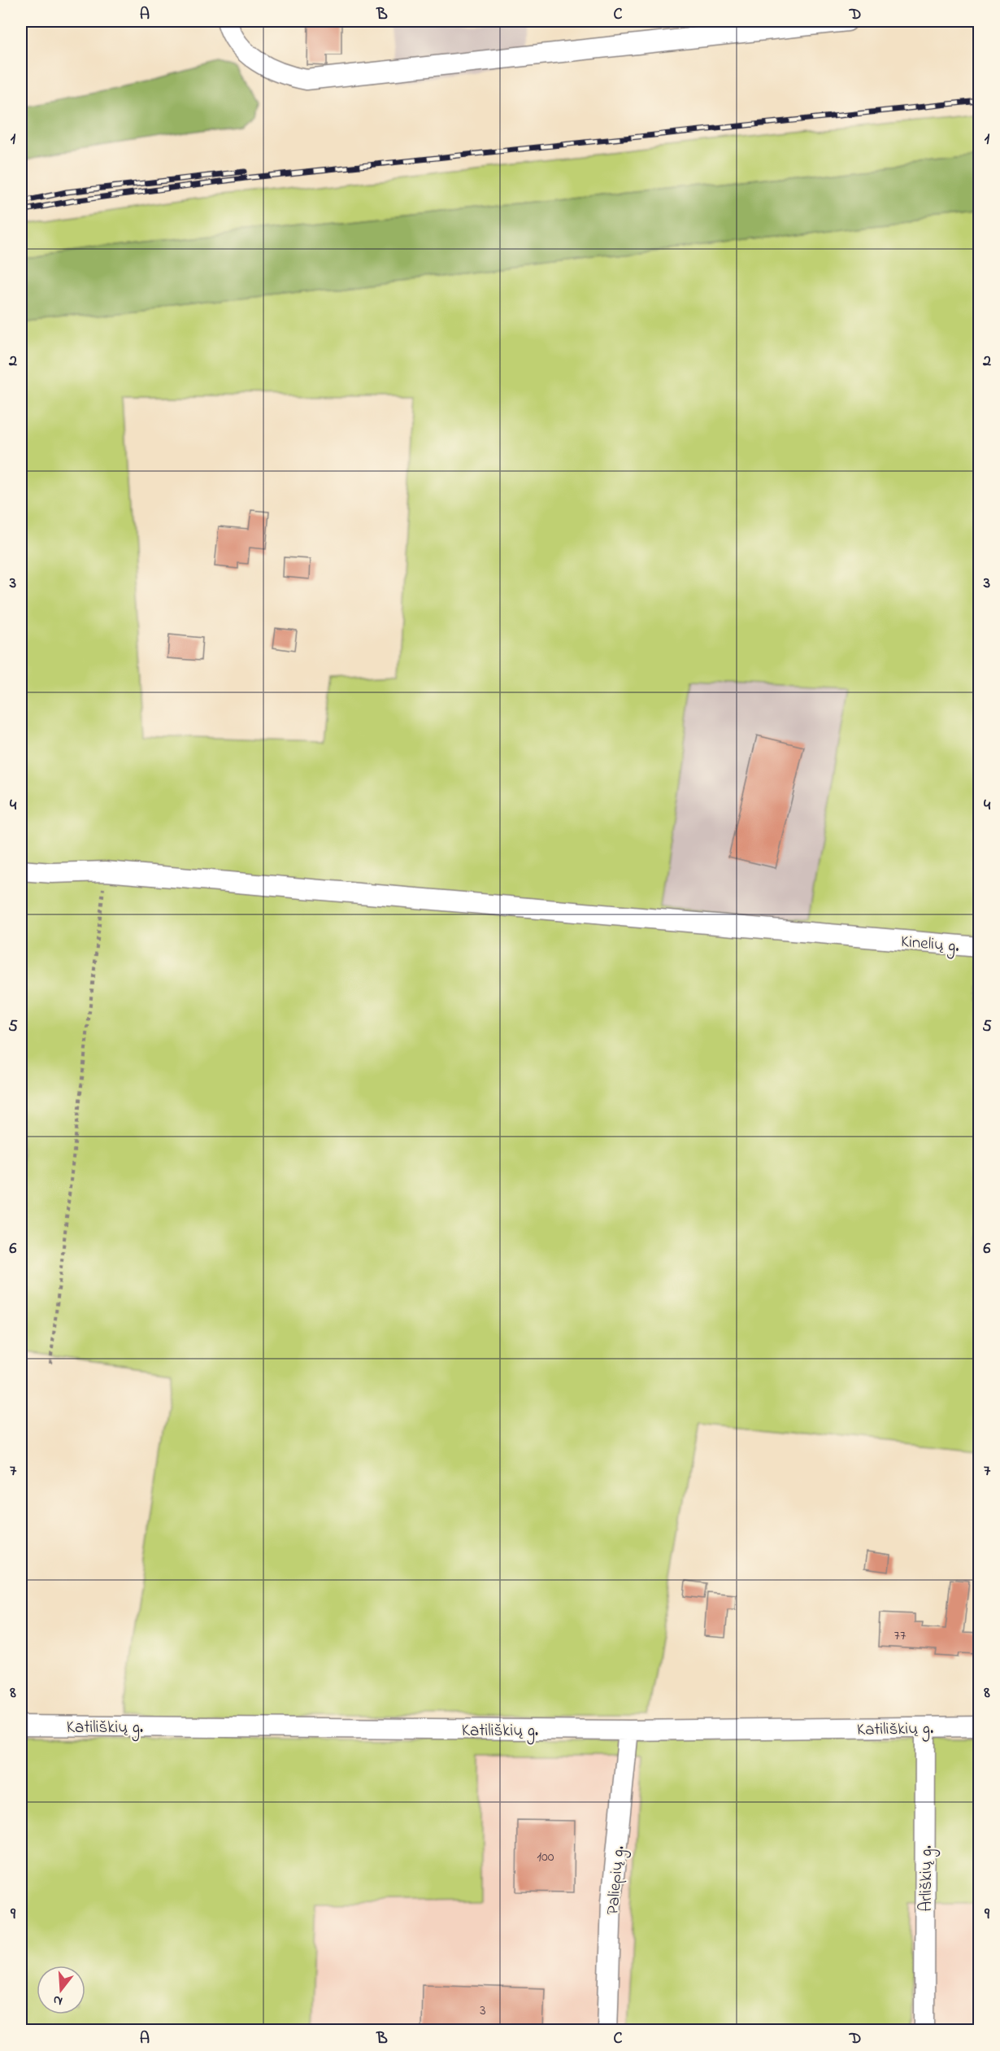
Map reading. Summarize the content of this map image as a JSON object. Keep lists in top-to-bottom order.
{
  "streets": {
    "street": [
      "Kinelių g.",
      "Katiliškių g.",
      "Arliškių g.",
      "Paliepių g."
    ]
  },
  "crossings": [
    ["Katiliškių g.", "Arliškių g."],
    ["Katiliškių g.", "Paliepių g."]
  ],
  "house_numbers": ["77", "100", "3"],
  "north": "bottom",
  "grid": {
    "columns": [
      "A",
      "B",
      "C",
      "D"
    ],
    "rows": [
      "1",
      "2",
      "3",
      "4",
      "5",
      "6",
      "7",
      "8",
      "9"
    ]
  }
}
